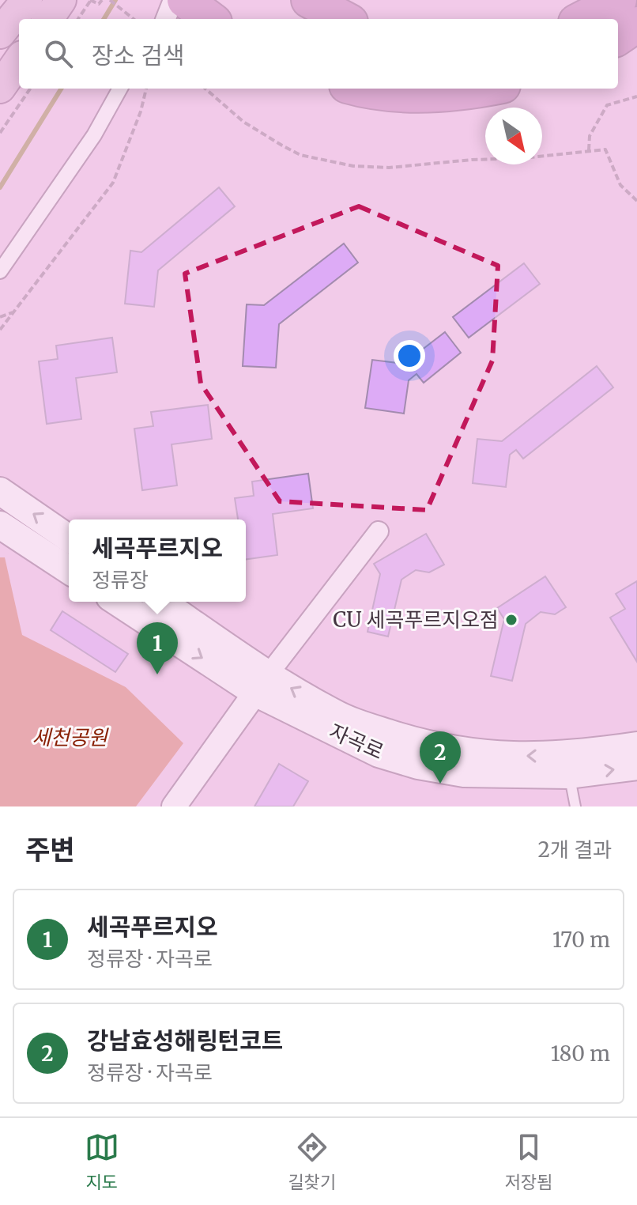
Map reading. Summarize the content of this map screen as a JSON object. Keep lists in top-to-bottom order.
{
  "streets": {
    "main road": ["자곡로"]
  },
  "parks": ["세천공원"],
  "places": ["CU 세곡푸르지오점"],
  "north": "bottom right",
  "page": {
    "search": "장소 검색",
    "popup": ["세곡푸르지오", "정류장"],
    "pins": ["1", "2"],
    "heading": ["주변", "2개 결과"],
    "list": [
      {
        "mark": "1",
        "name": "세곡푸르지오",
        "note": "정류장 · 자곡로",
        "value": "170 m"
      },
      {
        "mark": "2",
        "name": "강남효성해링턴코트",
        "note": "정류장 · 자곡로",
        "value": "180 m"
      }
    ],
    "nav": ["지도", "길찾기", "저장됨"]
  }
}
